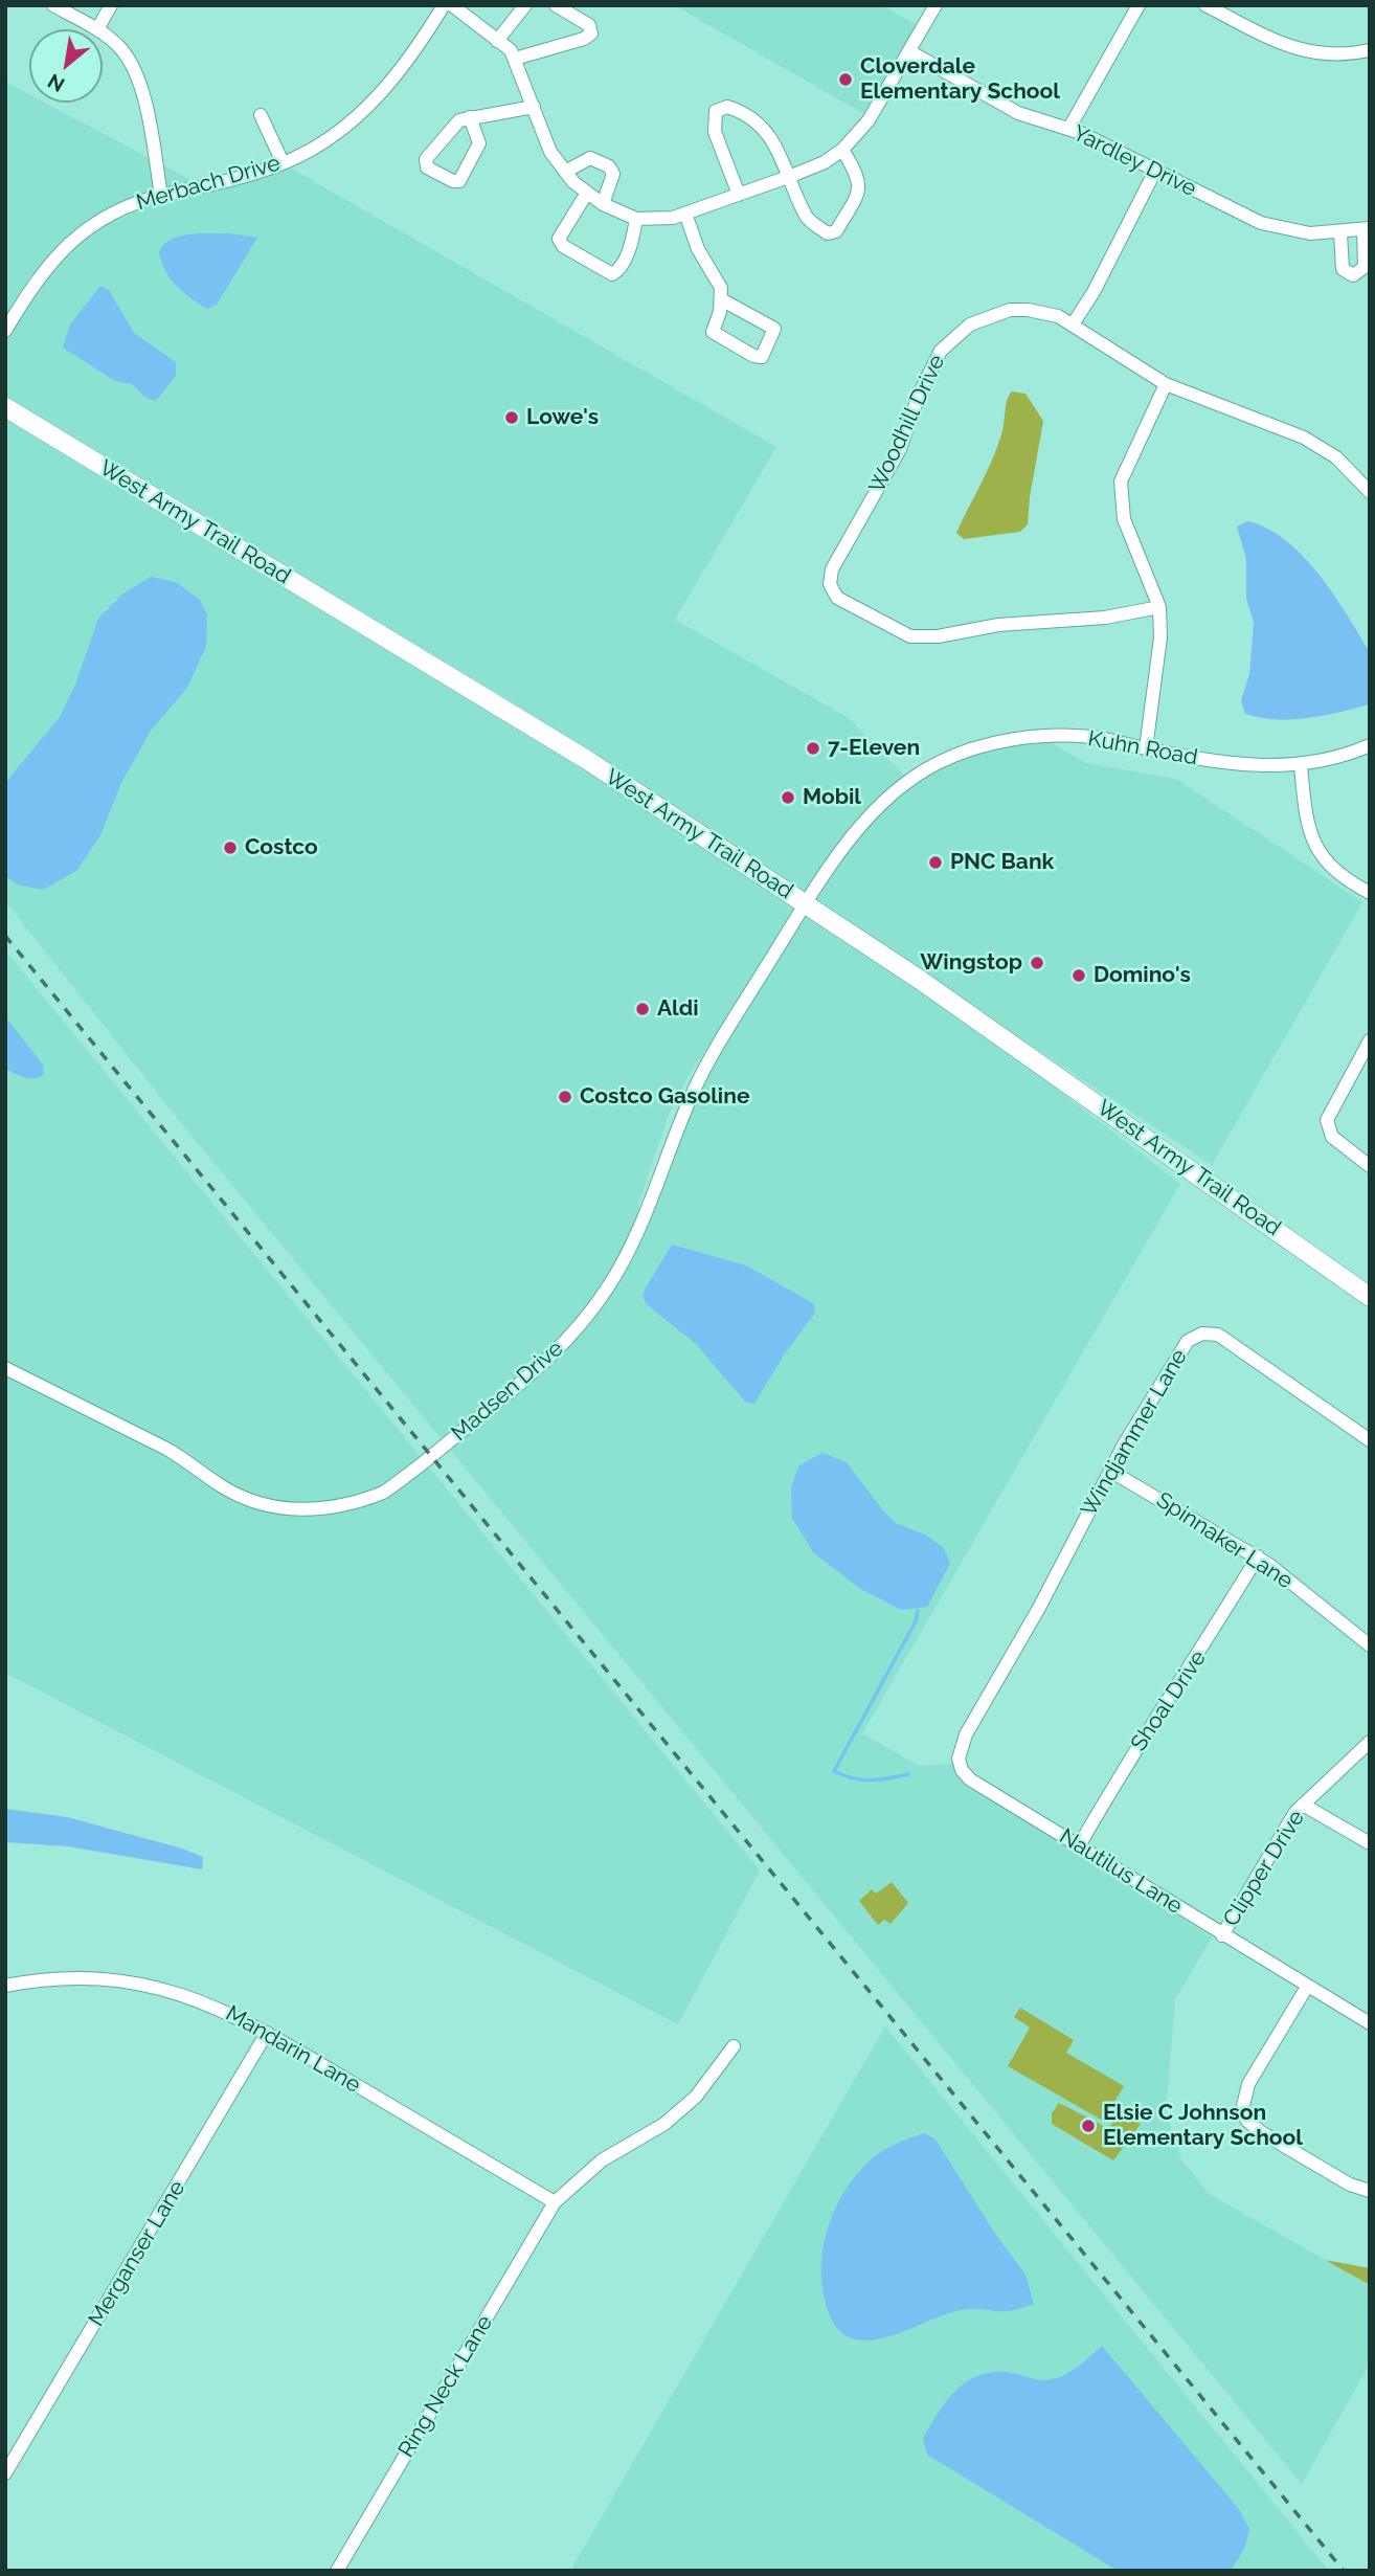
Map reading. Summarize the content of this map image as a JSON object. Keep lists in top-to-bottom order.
{
  "streets": {
    "main road": ["West Army Trail Road"],
    "street": [
      "Yardley Drive",
      "Merbach Drive",
      "Woodhill Drive",
      "Kuhn Road",
      "Madsen Drive",
      "Windjammer Lane",
      "Spinnaker Lane",
      "Shoal Drive",
      "Clipper Drive",
      "Nautilus Lane",
      "Mandarin Lane",
      "Merganser Lane",
      "Ring Neck Lane"
    ]
  },
  "crossings": [
    ["West Army Trail Road", "Kuhn Road"],
    ["West Army Trail Road", "Madsen Drive"],
    ["Kuhn Road", "Madsen Drive"],
    ["Windjammer Lane", "Spinnaker Lane"],
    ["Windjammer Lane", "Nautilus Lane"],
    ["Spinnaker Lane", "Shoal Drive"],
    ["Shoal Drive", "Nautilus Lane"],
    ["Clipper Drive", "Nautilus Lane"],
    ["Mandarin Lane", "Merganser Lane"],
    ["Mandarin Lane", "Ring Neck Lane"]
  ],
  "places": [
    "Cloverdale Elementary School",
    "Lowe's",
    "7-Eleven",
    "Mobil",
    "Costco",
    "PNC Bank",
    "Wingstop",
    "Domino's",
    "Aldi",
    "Costco Gasoline",
    "Elsie C Johnson Elementary School"
  ],
  "north": "bottom left"
}
